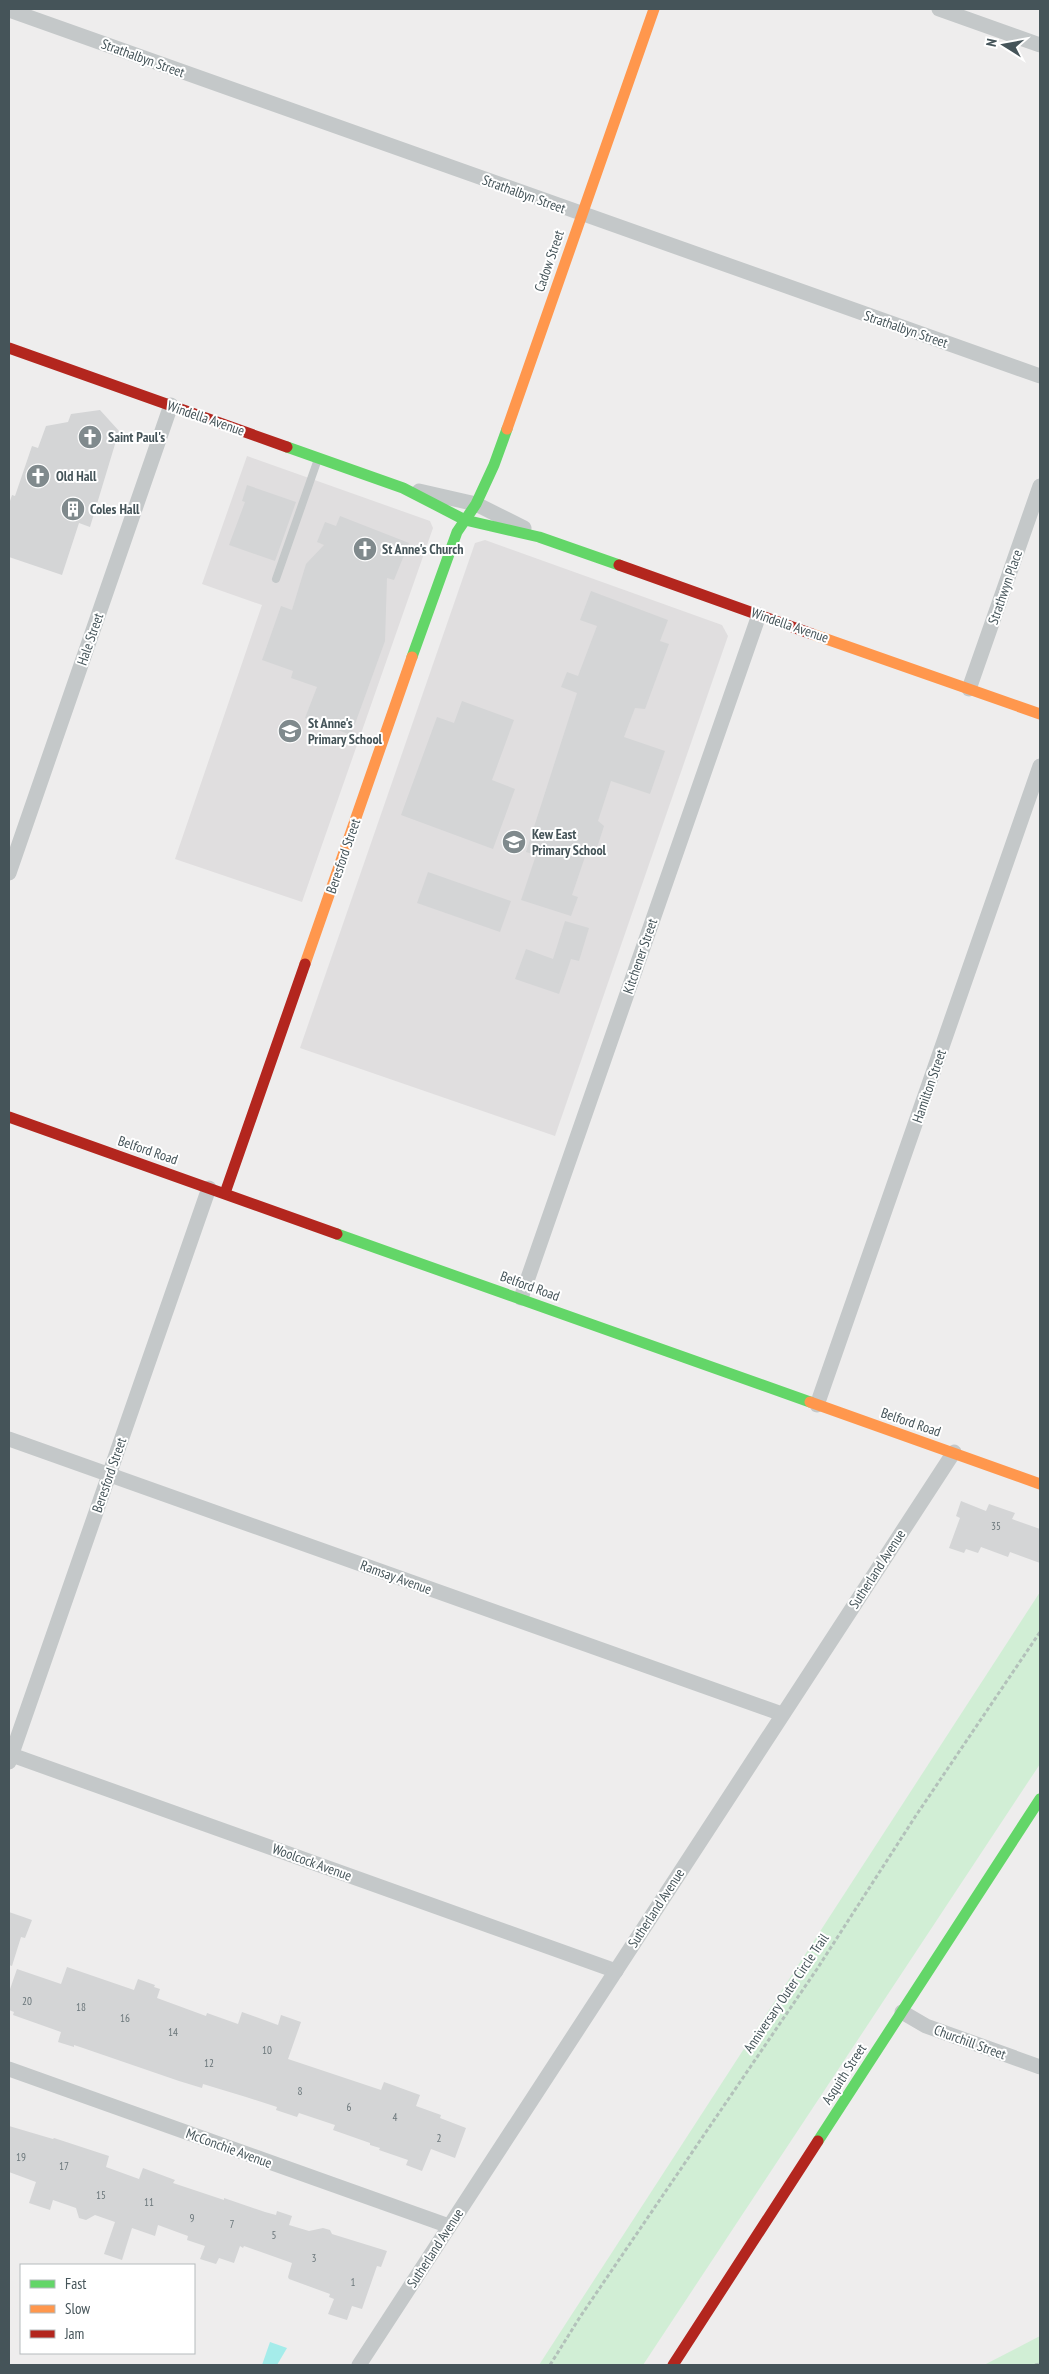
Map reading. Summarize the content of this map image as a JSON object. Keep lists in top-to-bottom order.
{
  "streets": {
    "street": [
      "Strathalbyn Street",
      "Cadow Street",
      "Windella Avenue",
      "Strathwyn Place",
      "Hale Street",
      "Beresford Street",
      "Kitchener Street",
      "Hamilton Street",
      "Belford Road",
      "Sutherland Avenue",
      "Ramsay Avenue",
      "Woolcock Avenue",
      "Churchill Street",
      "Asquith Street",
      "McConchie Avenue"
    ],
    "path": ["Anniversary Outer Circle Trail"]
  },
  "crossings": [
    ["Strathalbyn Street", "Cadow Street"],
    ["Cadow Street", "Windella Avenue"],
    ["Cadow Street", "Beresford Street"],
    ["Windella Avenue", "Strathwyn Place"],
    ["Windella Avenue", "Hale Street"],
    ["Windella Avenue", "Beresford Street"],
    ["Windella Avenue", "Kitchener Street"],
    ["Beresford Street", "Belford Road"],
    ["Beresford Street", "Ramsay Avenue"],
    ["Beresford Street", "Woolcock Avenue"],
    ["Kitchener Street", "Belford Road"],
    ["Hamilton Street", "Belford Road"],
    ["Belford Road", "Sutherland Avenue"],
    ["Sutherland Avenue", "Ramsay Avenue"],
    ["Sutherland Avenue", "Woolcock Avenue"],
    ["Sutherland Avenue", "McConchie Avenue"],
    ["Churchill Street", "Asquith Street"]
  ],
  "places": {
    "church": ["Saint Paul's", "Old Hall", "St Anne's Church"],
    "building": ["Coles Hall"],
    "school or university": ["St Anne's Primary School", "Kew East Primary School"]
  },
  "house_numbers": [
    "35",
    "20",
    "18",
    "16",
    "14",
    "10",
    "12",
    "8",
    "6",
    "4",
    "2",
    "19",
    "17",
    "15",
    "11",
    "9",
    "7",
    "5",
    "3",
    "1"
  ],
  "legend": ["Fast", "Slow", "Jam"],
  "north": "left"
}
